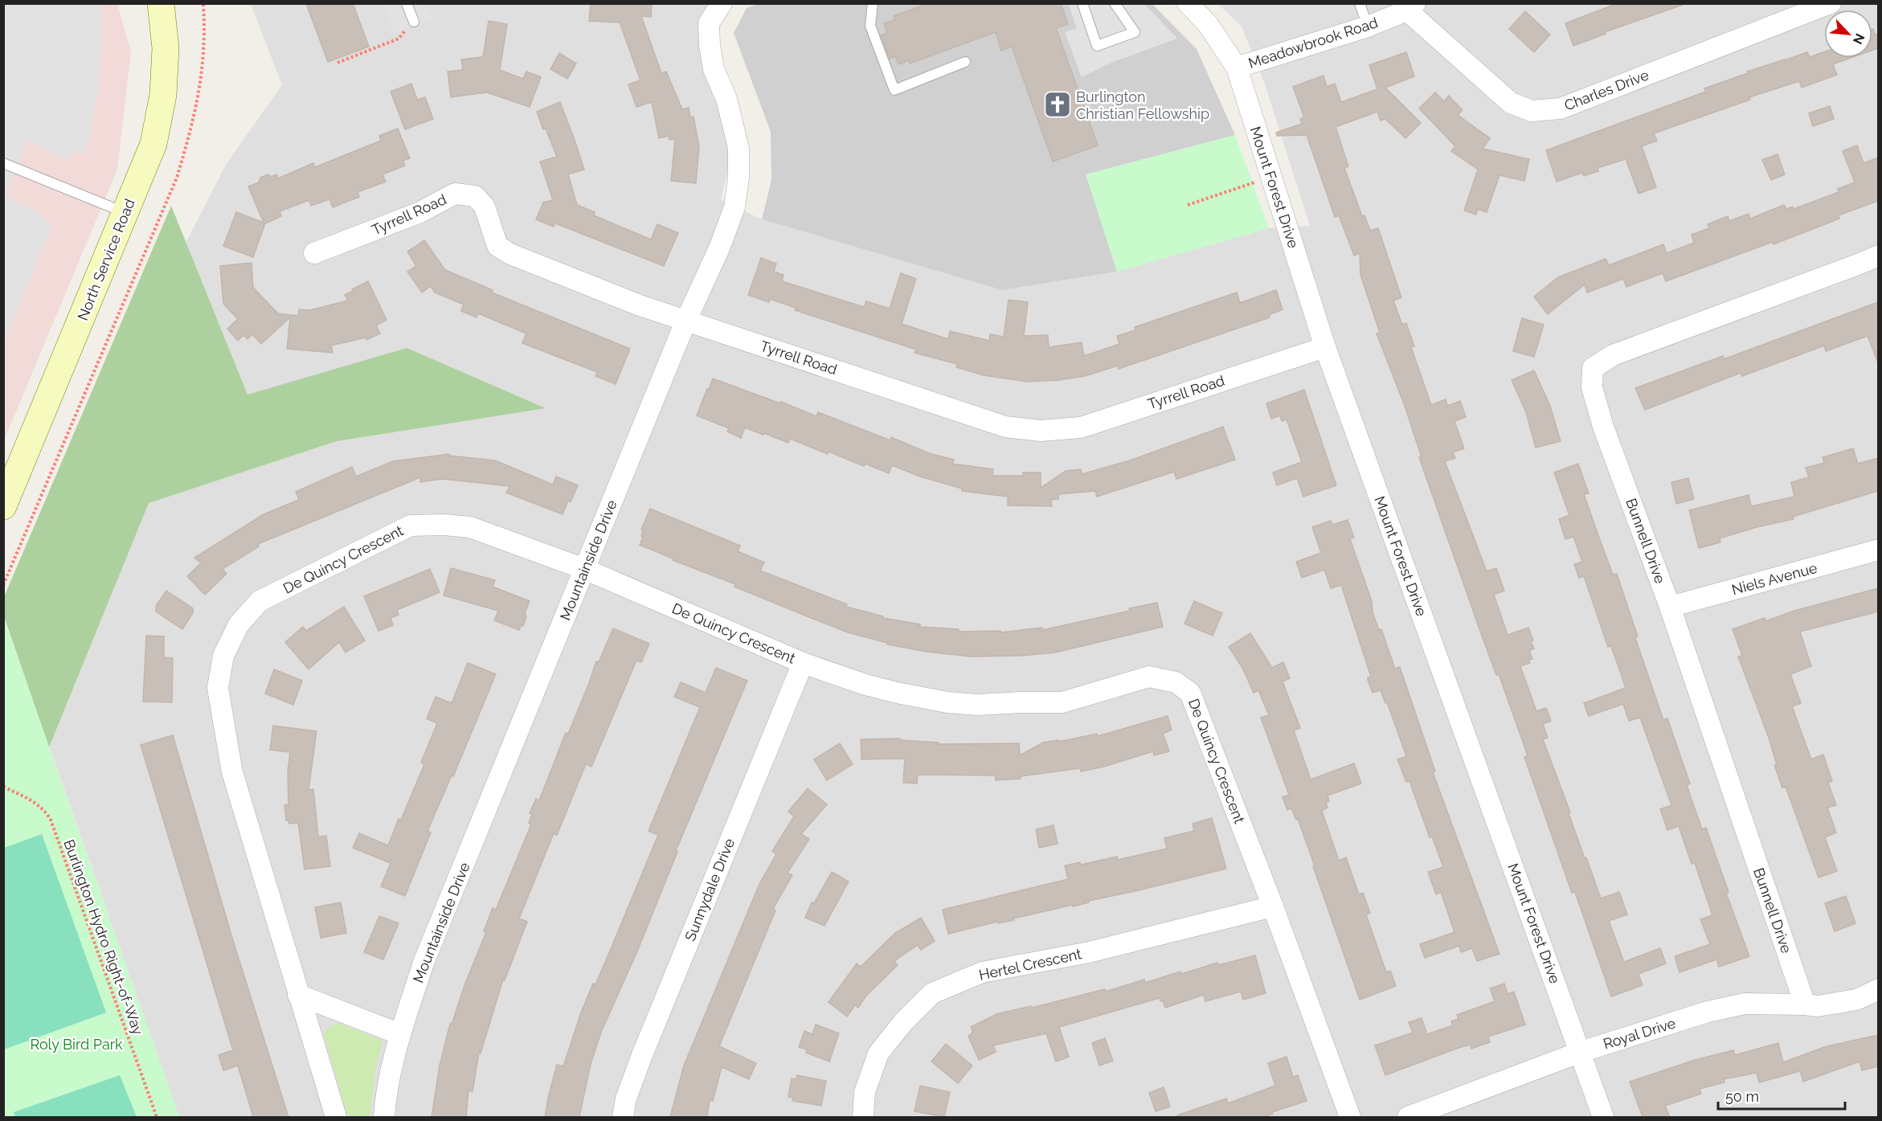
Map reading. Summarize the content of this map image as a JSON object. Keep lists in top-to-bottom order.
{
  "streets": {
    "street": [
      "Meadowbrook Road",
      "Charles Drive",
      "Mount Forest Drive",
      "Tyrrell Road",
      "North Service Road",
      "Bunnell Drive",
      "De Quincy Crescent",
      "Mountainside Drive",
      "Niels Avenue",
      "Sunnydale Drive",
      "Hertel Crescent",
      "Royal Drive"
    ],
    "path": ["Burlington Hydro Right-of-Way"]
  },
  "crossings": [
    ["Meadowbrook Road", "Charles Drive"],
    ["Meadowbrook Road", "Mount Forest Drive"],
    ["Mount Forest Drive", "Tyrrell Road"],
    ["Mount Forest Drive", "Royal Drive"],
    ["Tyrrell Road", "Mountainside Drive"],
    ["Bunnell Drive", "Niels Avenue"],
    ["Bunnell Drive", "Royal Drive"],
    ["De Quincy Crescent", "Mountainside Drive"],
    ["De Quincy Crescent", "Sunnydale Drive"],
    ["De Quincy Crescent", "Hertel Crescent"]
  ],
  "parks": ["Roly Bird Park"],
  "places": {
    "church": ["Burlington Christian Fellowship"]
  },
  "scale_bar": "50 m",
  "north": "bottom right"
}
